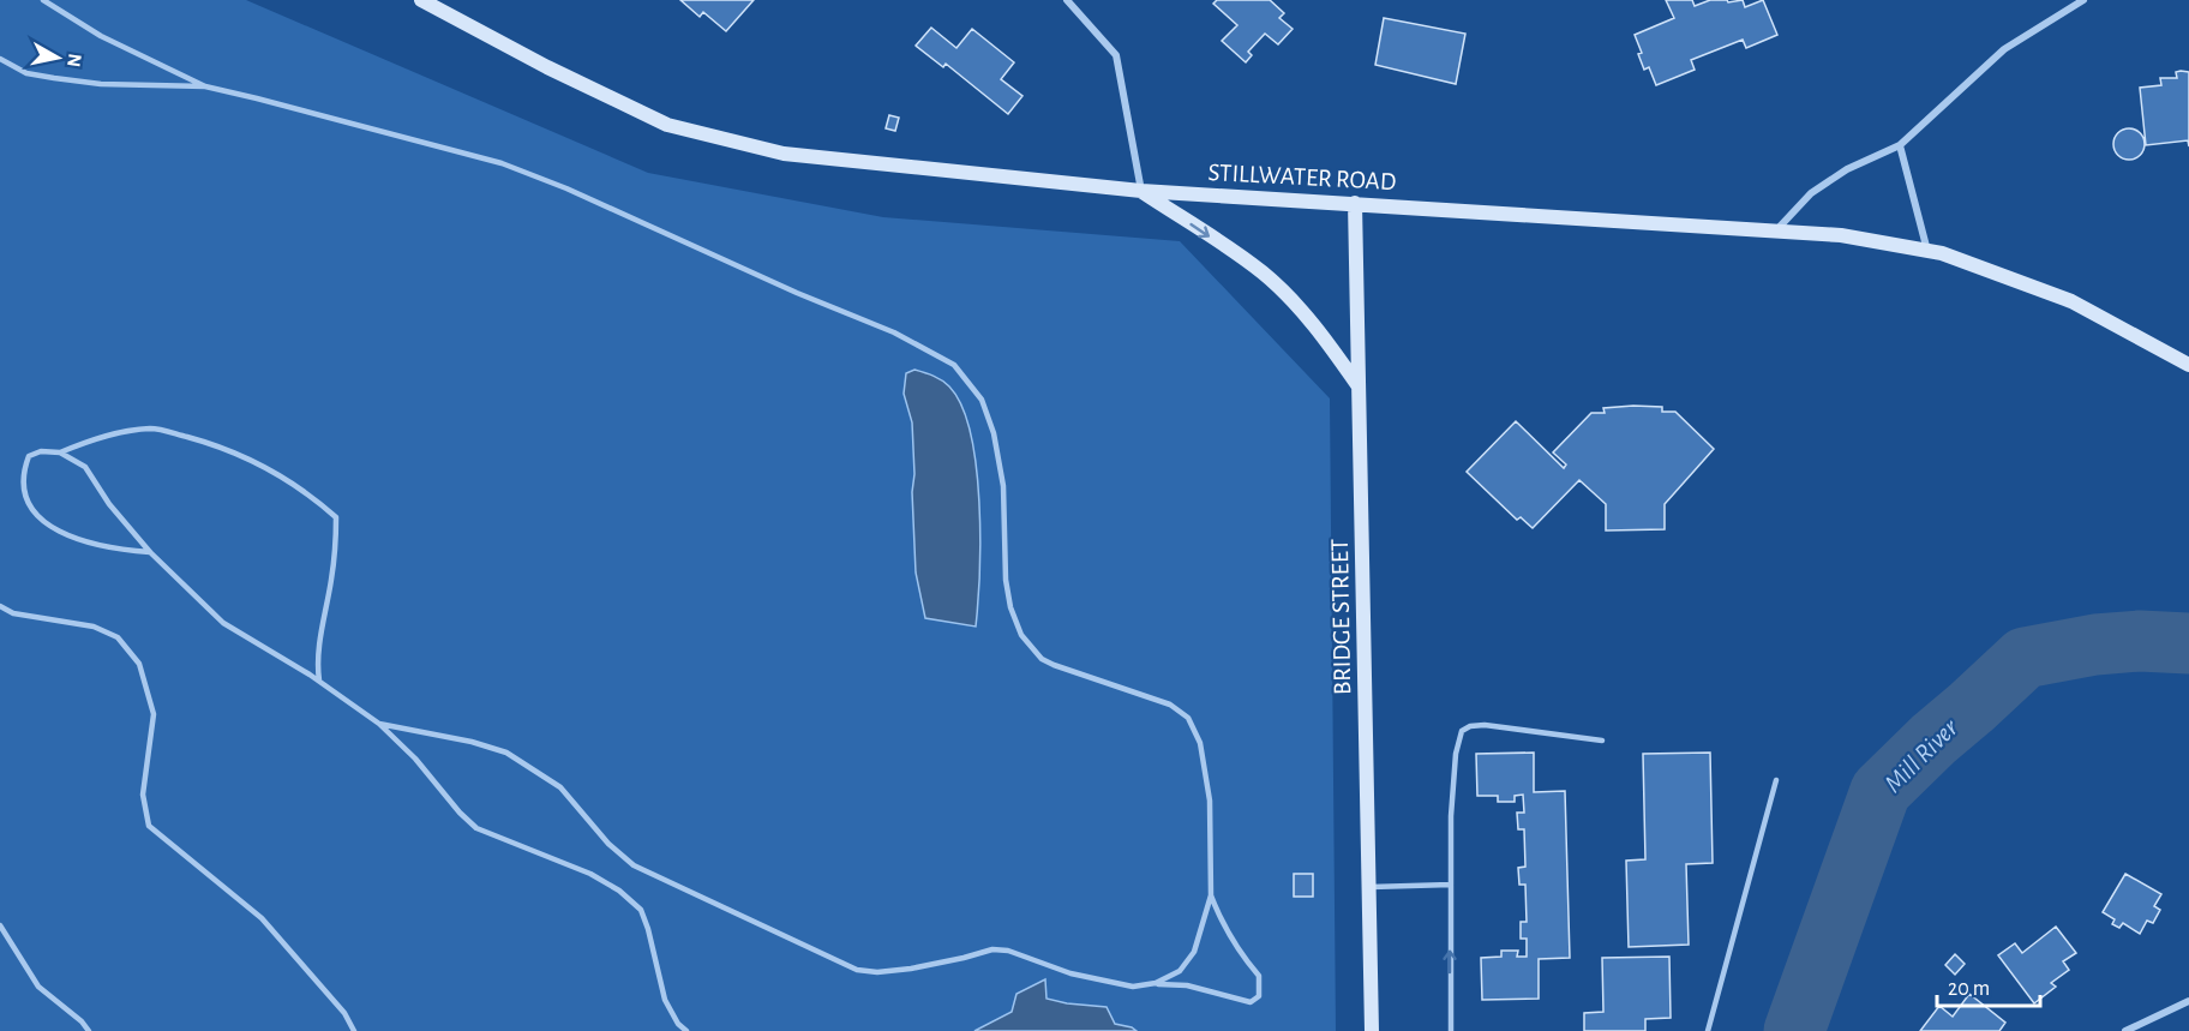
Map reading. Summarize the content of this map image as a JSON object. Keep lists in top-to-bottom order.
{
  "streets": {
    "main road": ["STILLWATER ROAD", "BRIDGE STREET"]
  },
  "crossings": [
    ["STILLWATER ROAD", "BRIDGE STREET"]
  ],
  "water": ["Mill River"],
  "scale_bar": "20 m",
  "north": "right"
}
